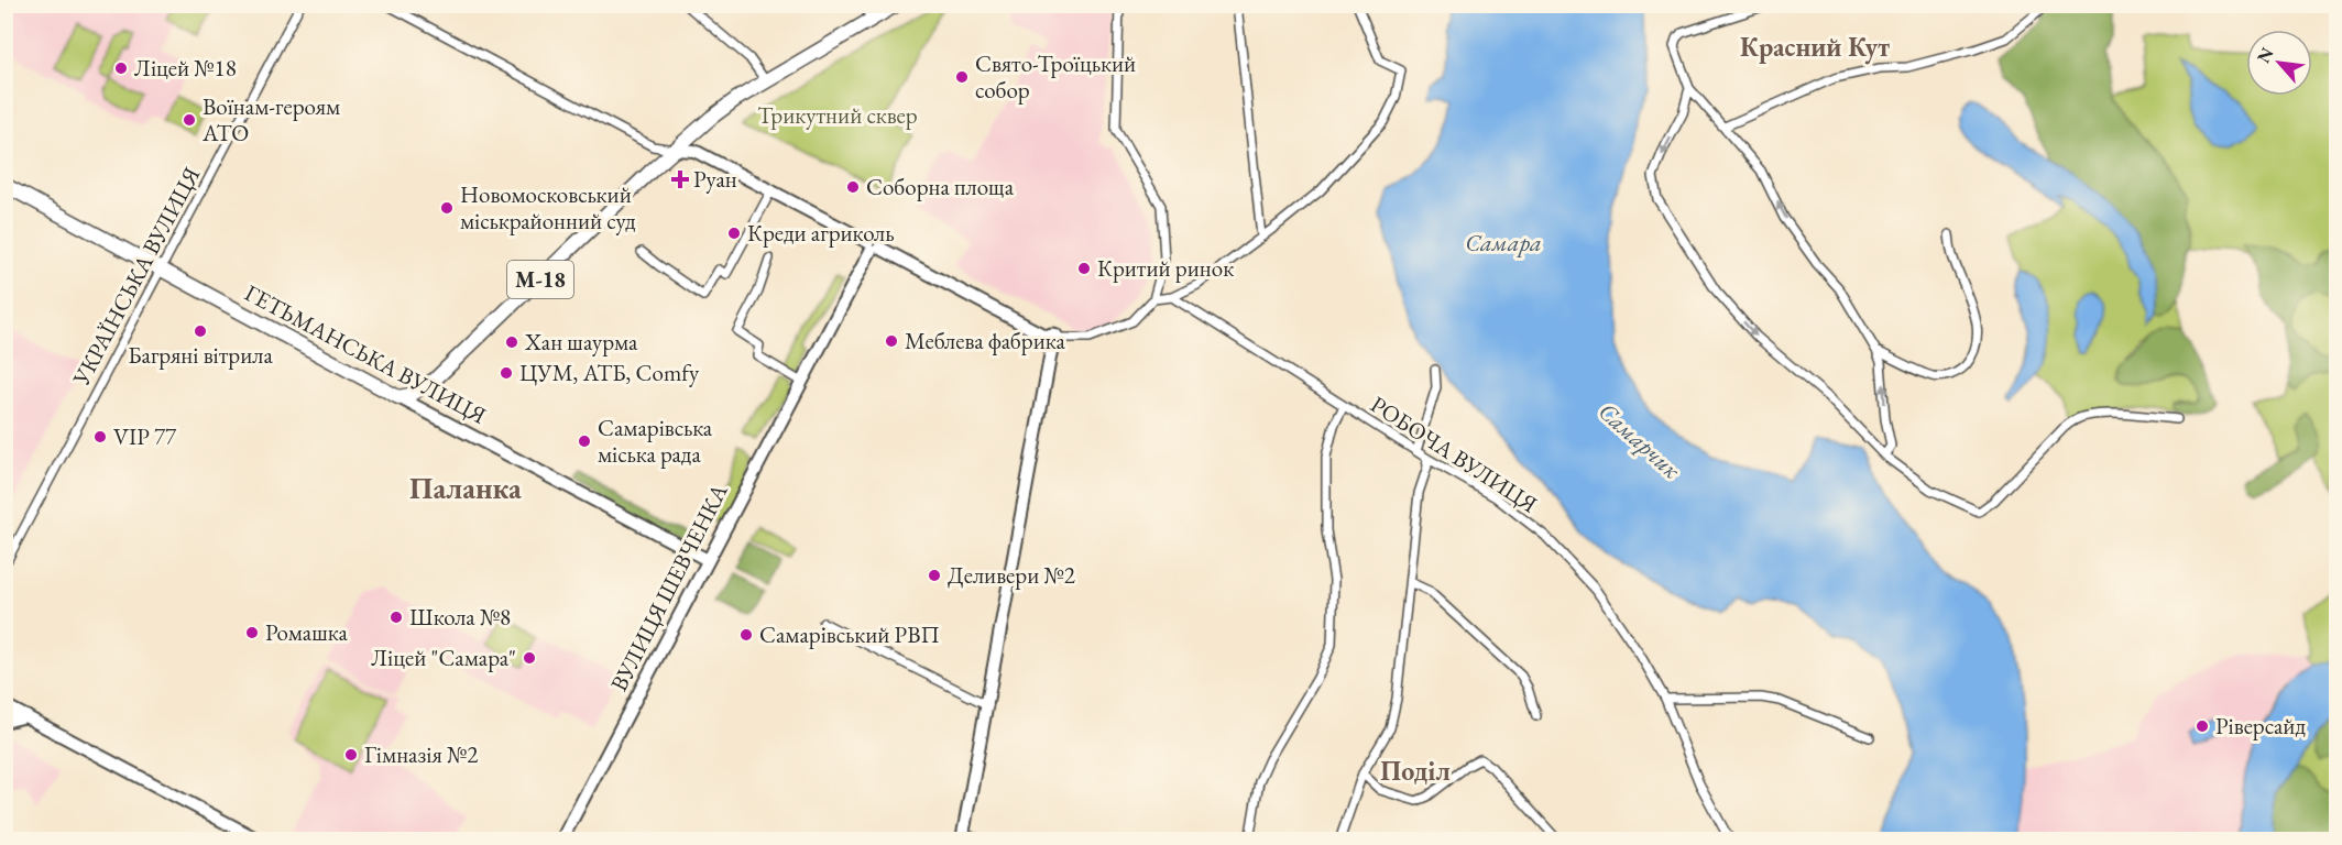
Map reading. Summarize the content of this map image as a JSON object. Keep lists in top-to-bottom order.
{
  "streets": {
    "highway": ["М-18", "ГЕТЬМАНСЬКА ВУЛИЦЯ"],
    "street": ["УКРАЇНСЬКА ВУЛИЦЯ", "РОБОЧА ВУЛИЦЯ", "ВУЛИЦЯ ШЕВЧЕНКА"]
  },
  "crossings": [
    ["УКРАЇНСЬКА ВУЛИЦЯ", "ГЕТЬМАНСЬКА ВУЛИЦЯ"],
    ["М-18", "ГЕТЬМАНСЬКА ВУЛИЦЯ"],
    ["ГЕТЬМАНСЬКА ВУЛИЦЯ", "ВУЛИЦЯ ШЕВЧЕНКА"]
  ],
  "districts": ["Красний Кут", "Паланка", "Поділ"],
  "water": ["Самара", "Самарчик"],
  "parks": ["Трикутний сквер"],
  "places": {
    "other": [
      "Ліцей №18",
      "Свято-Троїцький собор",
      "Воїнам-героям АТО",
      "Соборна площа",
      "Новомосковський міськрайонний суд",
      "Креди агриколь",
      "Критий ринок",
      "Багряні вітрила",
      "Меблева фабрика",
      "Хан шаурма",
      "ЦУМ, АТБ, Comfy",
      "VIP 77",
      "Самарівська міська рада",
      "Деливери №2",
      "Школа №8",
      "Ромашка",
      "Самарівський РВП",
      "Ліцей \"Самара\"",
      "Ріверсайд",
      "Гімназія №2"
    ],
    "health": ["Руан"]
  },
  "north": "top left"
}
